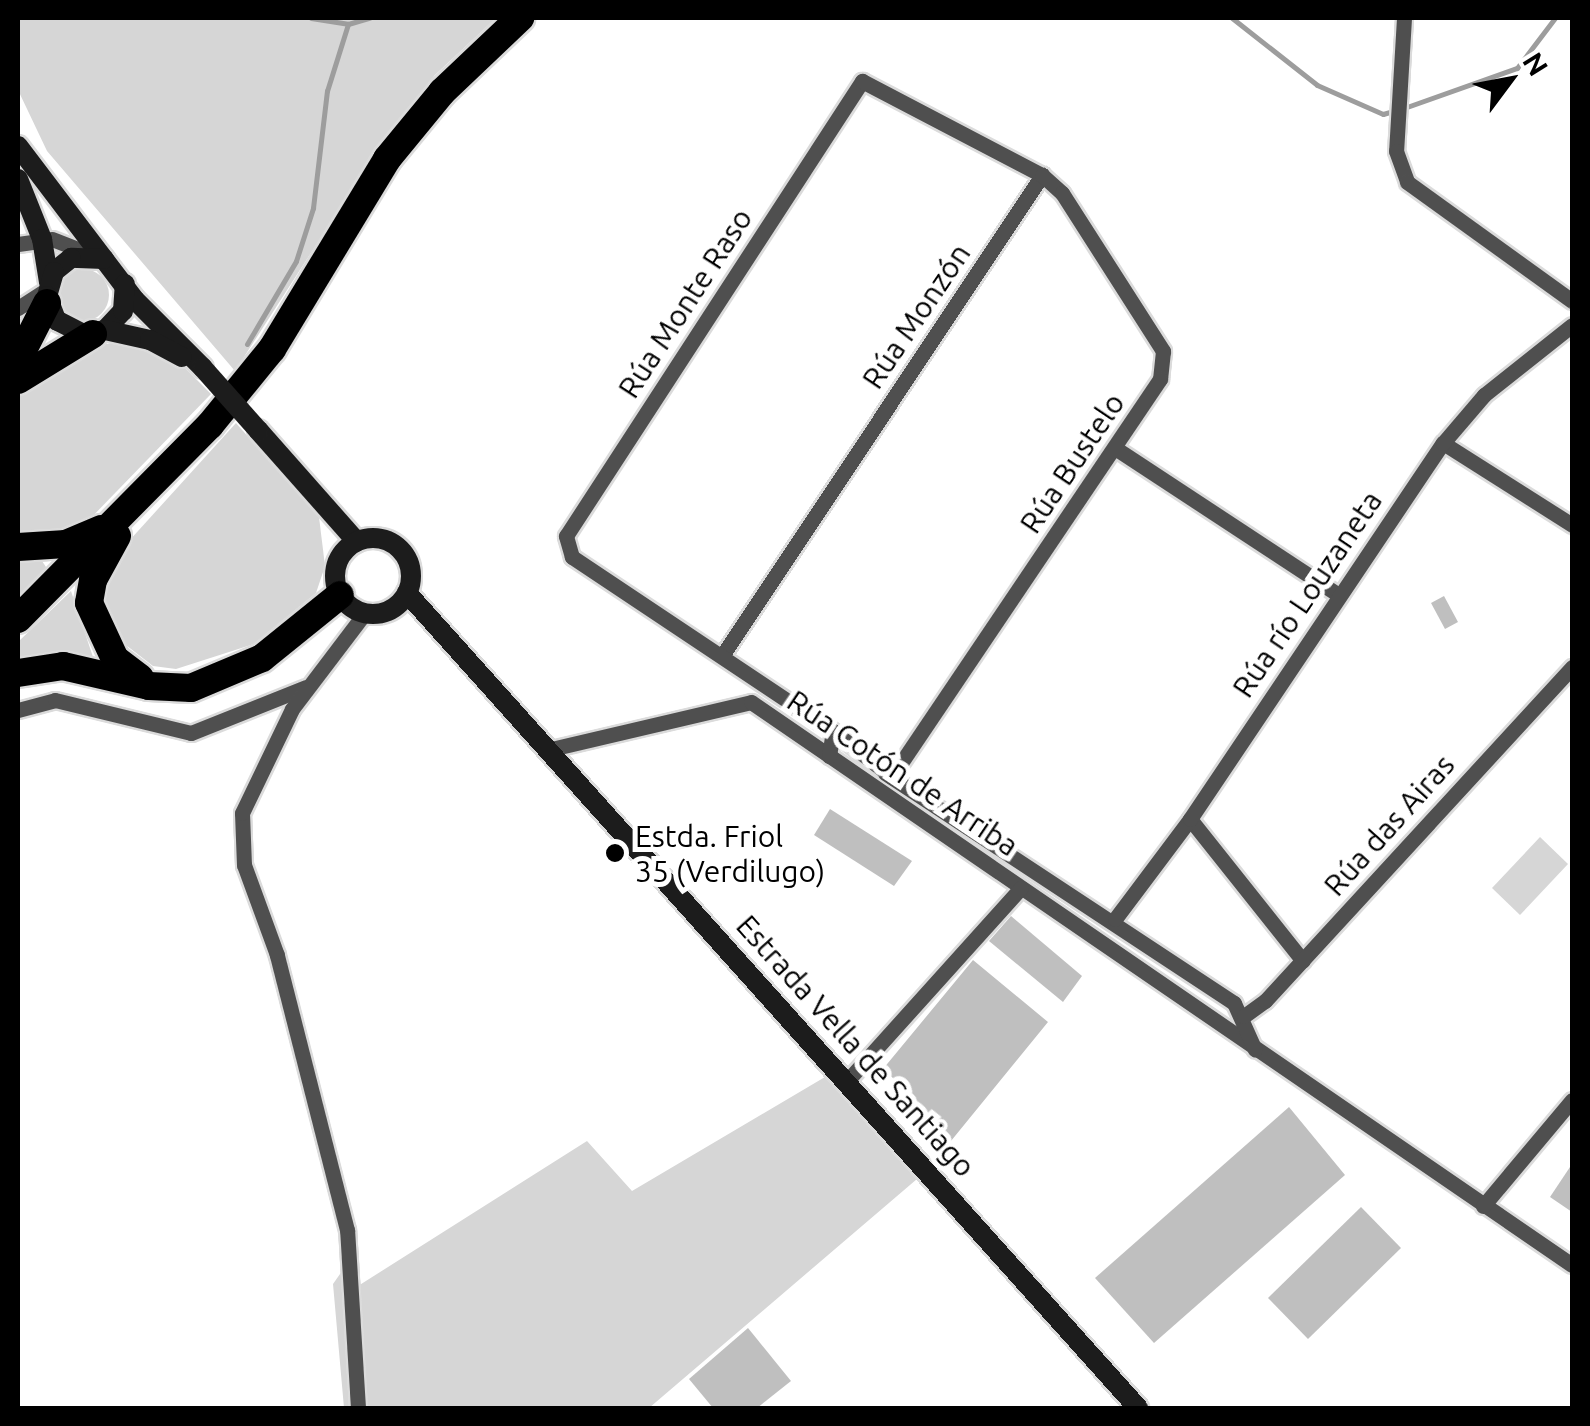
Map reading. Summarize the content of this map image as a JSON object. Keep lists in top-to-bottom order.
{
  "streets": {
    "main road": ["Estrada Vella de Santiago"],
    "street": [
      "Rúa Monte Raso",
      "Rúa Monzón",
      "Rúa Bustelo",
      "Rúa río Louzaneta",
      "Rúa Cotón de Arriba",
      "Rúa das Airas"
    ]
  },
  "crossings": [
    ["Rúa Monte Raso", "Rúa Monzón"],
    ["Rúa Monte Raso", "Rúa Bustelo"],
    ["Rúa Monzón", "Rúa Bustelo"],
    ["Rúa Cotón de Arriba", "Estrada Vella de Santiago"]
  ],
  "places": ["Estda. Friol 35 (Verdilugo)"],
  "north": "top right"
}
